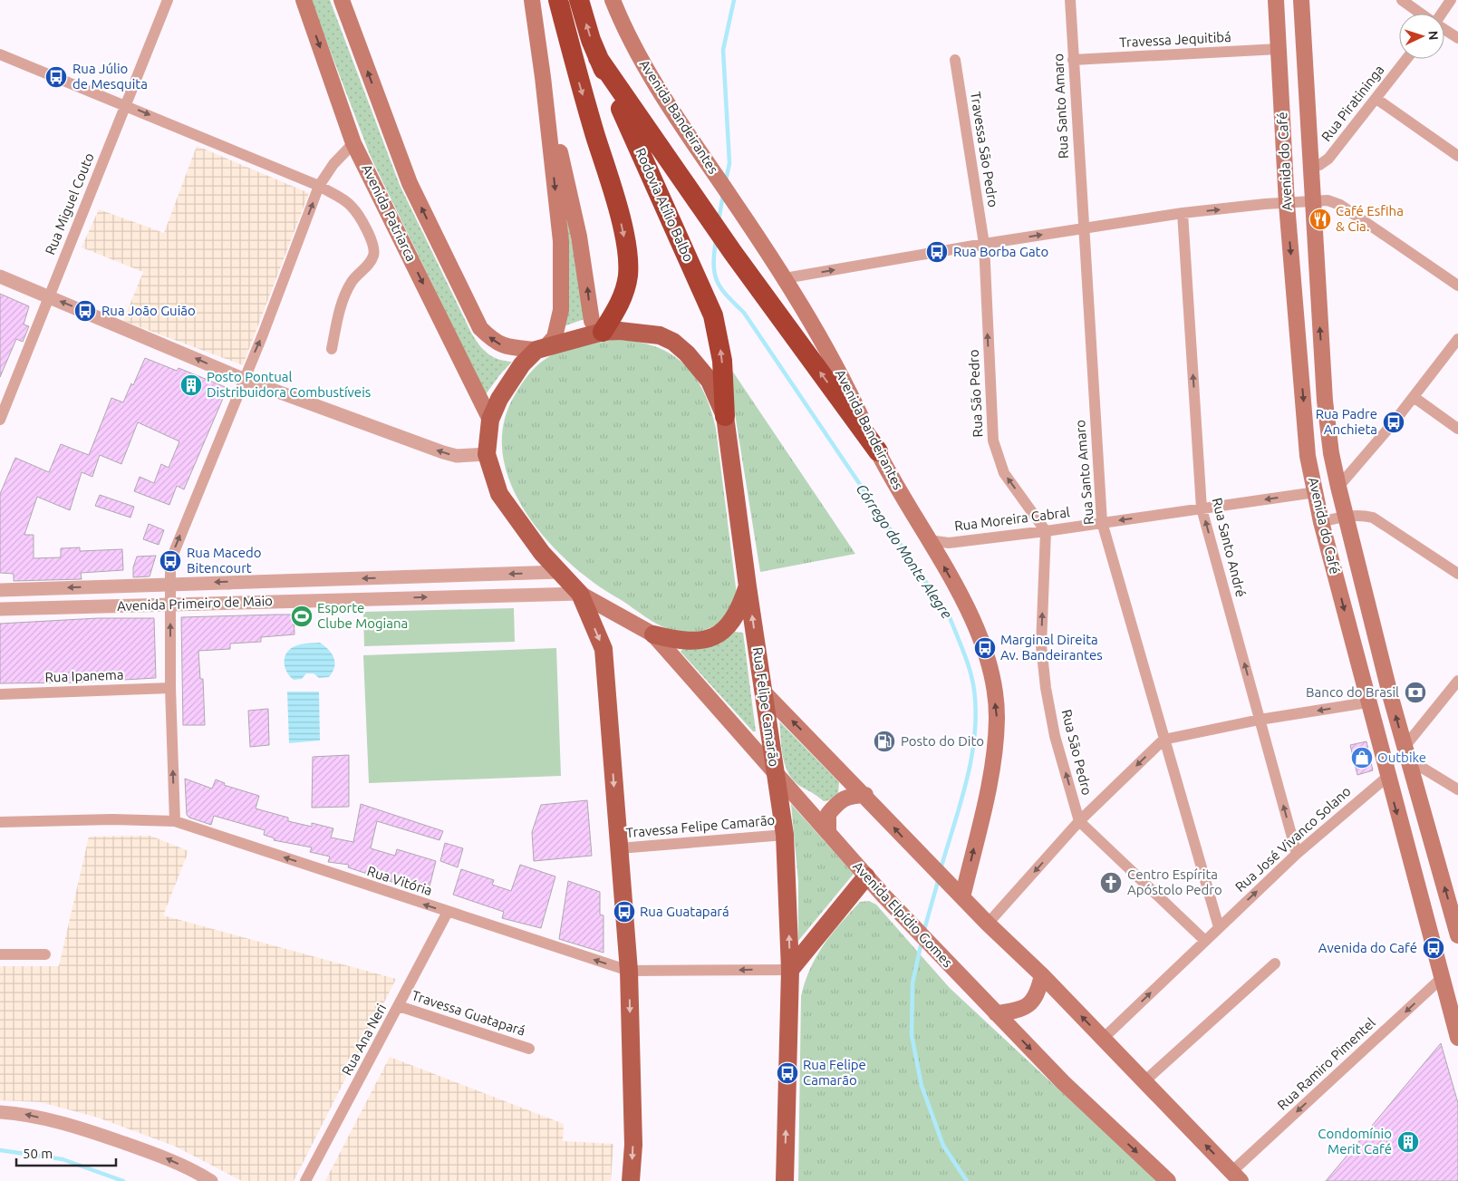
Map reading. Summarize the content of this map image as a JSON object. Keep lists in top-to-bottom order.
{
  "streets": {
    "highway": ["Rodovia Atílio Balbo"],
    "main road": [
      "Avenida Bandeirantes",
      "Avenida do Café",
      "Avenida Patriarca",
      "Rua Felipe Camarão",
      "Avenida Elpídio Gomes"
    ],
    "street": [
      "Travessa Jequitibá",
      "Rua Piratininga",
      "Rua Santo Amaro",
      "Travessa São Pedro",
      "Rua Miguel Couto",
      "Rua São Pedro",
      "Rua Moreira Cabral",
      "Rua Santo André",
      "Avenida Primeiro de Maio",
      "Rua Ipanema",
      "Travessa Felipe Camarão",
      "Rua José Vivanco Solano",
      "Rua Vitória",
      "Travessa Guatapará",
      "Rua Ana Neri",
      "Rua Ramiro Pimentel"
    ]
  },
  "crossings": [
    ["Travessa Jequitibá", "Rua Santo Amaro"],
    ["Travessa Jequitibá", "Avenida do Café"],
    ["Rua Piratininga", "Avenida do Café"],
    ["Rua Santo Amaro", "Rua Moreira Cabral"],
    ["Rua Santo Amaro", "Rua José Vivanco Solano"],
    ["Avenida Bandeirantes", "Rua Moreira Cabral"],
    ["Travessa São Pedro", "Rua São Pedro"],
    ["Avenida do Café", "Rua Moreira Cabral"],
    ["Avenida do Café", "Rua José Vivanco Solano"],
    ["Avenida do Café", "Rua Ramiro Pimentel"],
    ["Rua São Pedro", "Rua Moreira Cabral"],
    ["Rua Moreira Cabral", "Rua Santo André"],
    ["Rua Santo André", "Rua José Vivanco Solano"],
    ["Rua Felipe Camarão", "Travessa Felipe Camarão"],
    ["Rua Felipe Camarão", "Rua Vitória"],
    ["Rua Felipe Camarão", "Avenida Elpídio Gomes"],
    ["Rua Vitória", "Rua Ana Neri"],
    ["Travessa Guatapará", "Rua Ana Neri"]
  ],
  "one_way": [
    "Avenida Bandeirantes",
    "Rua São Pedro",
    "Rua Moreira Cabral",
    "Rua Santo André",
    "Rua Vitória",
    "Rua Ramiro Pimentel"
  ],
  "water": ["Córrego do Monte Alegre"],
  "places": {
    "bus stop": [
      "Rua Júlio de Mesquita",
      "Rua Borba Gato",
      "Rua João Guião",
      "Rua Padre Anchieta",
      "Rua Macedo Bitencourt",
      "Marginal Direita Av. Bandeirantes",
      "Rua Guatapará",
      "Avenida do Café",
      "Rua Felipe Camarão"
    ],
    "restaurant": ["Café Esfiha & Cia."],
    "building": ["Posto Pontual Distribuidora Combustíveis", "Condomínio Merit Café"],
    "sports": ["Esporte Clube Mogiana"],
    "bank": ["Banco do Brasil"],
    "fuel station": ["Posto do Dito"],
    "shop": ["Outbike"],
    "church": ["Centro Espírita Apóstolo Pedro"]
  },
  "scale_bar": "50 m",
  "north": "right"
}
